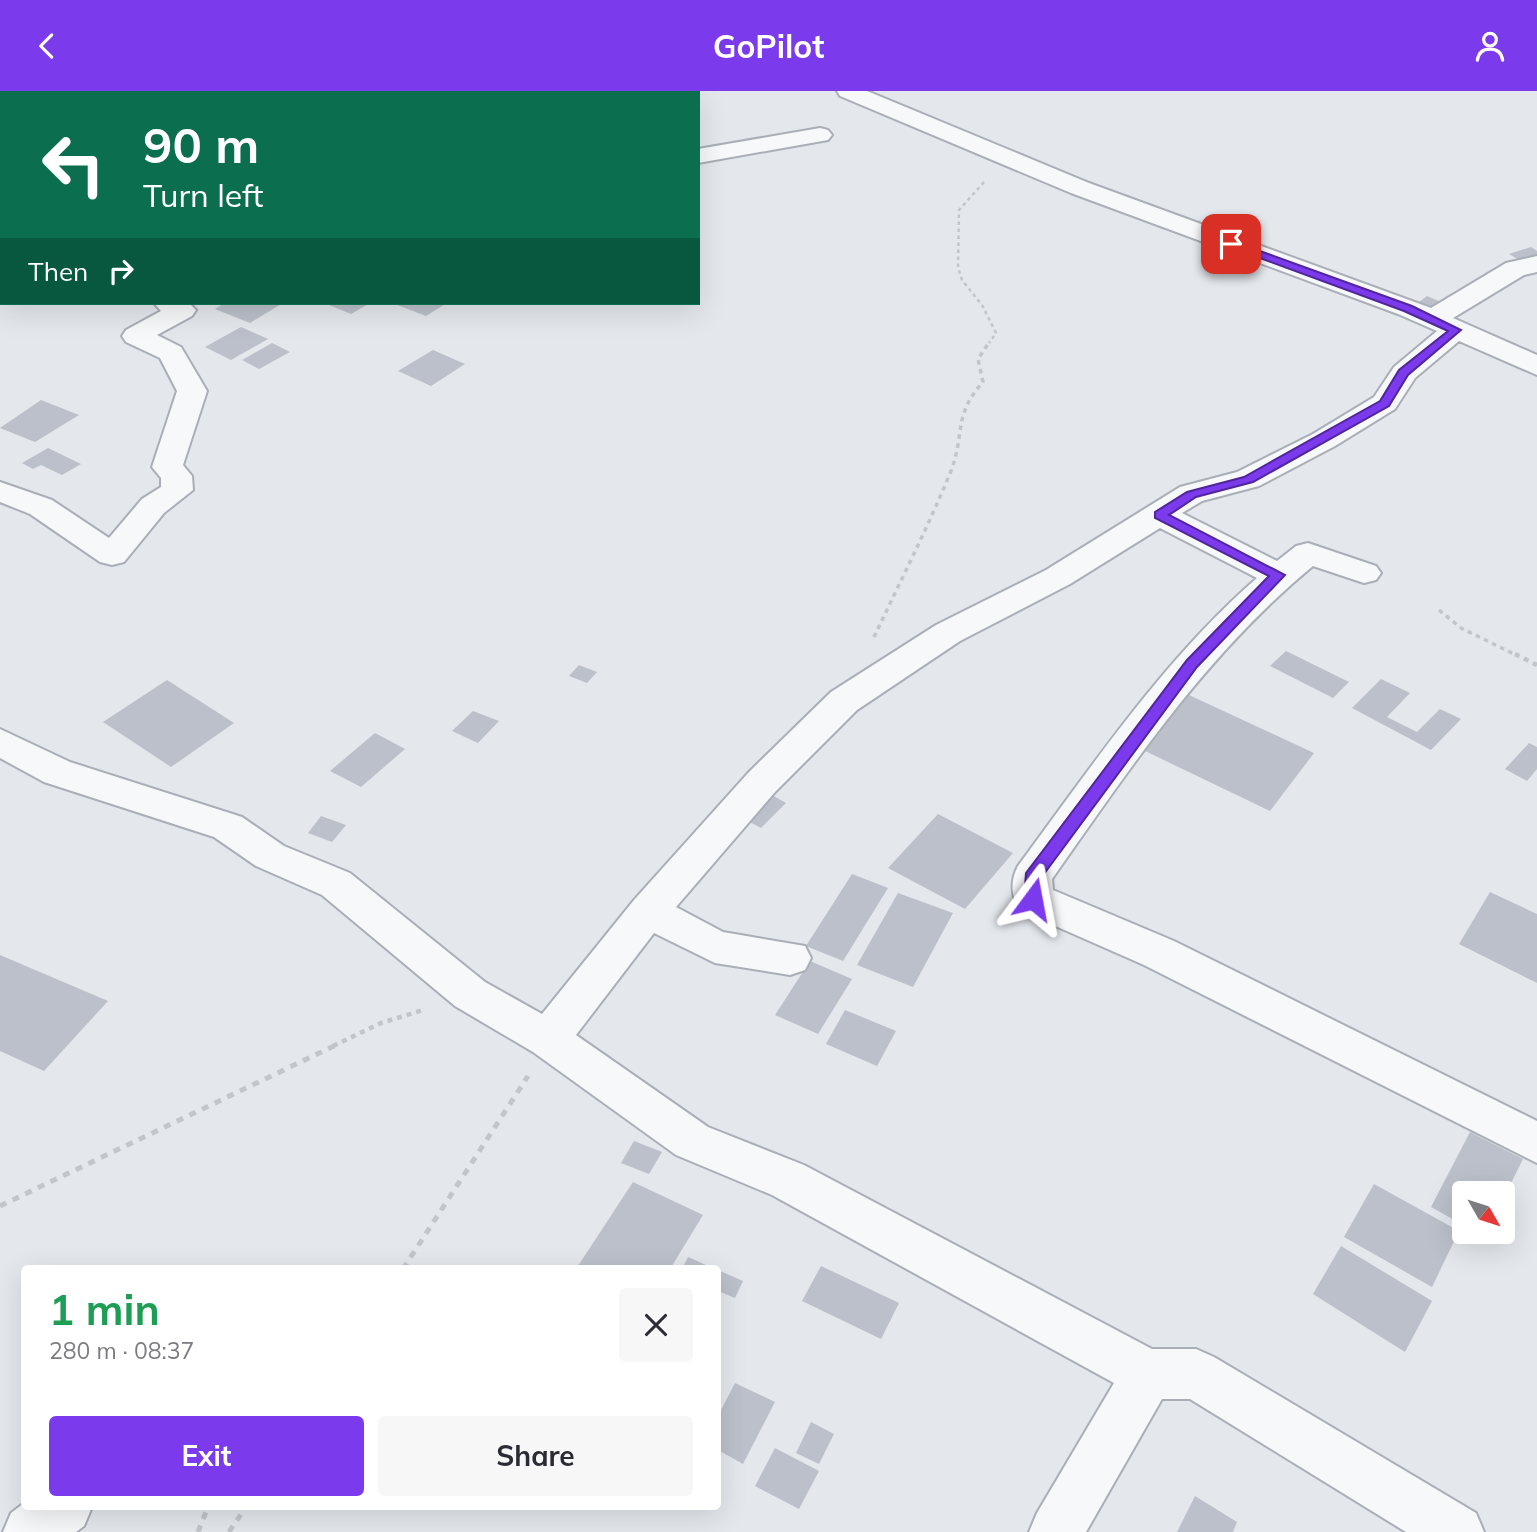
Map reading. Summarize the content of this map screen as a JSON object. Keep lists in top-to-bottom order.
{
  "north": "bottom right",
  "page": {
    "header": "GoPilot",
    "turn": ["90 m", "Turn left"],
    "then": "Then",
    "heading": ["1 min", "280 m · 08:37"],
    "buttons": ["Exit", "Share"]
  }
}
